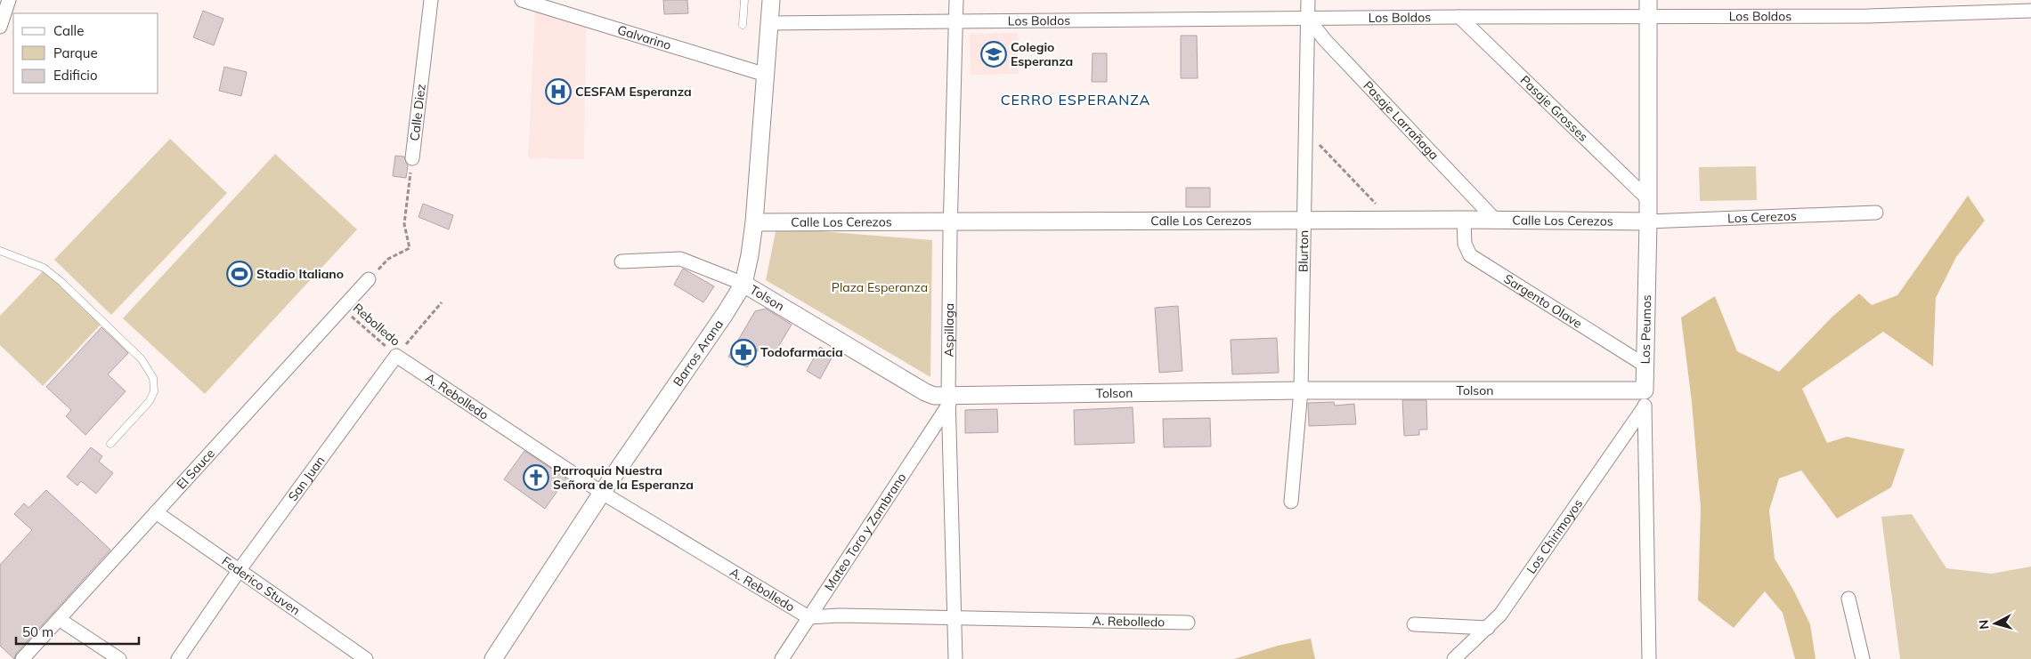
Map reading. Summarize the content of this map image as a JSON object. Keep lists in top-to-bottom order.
{
  "streets": {
    "street": [
      "Los Boldos",
      "Galvarino",
      "Pasaje Grosses",
      "Calle Diez",
      "Pasaje Larrañaga",
      "Los Cerezos",
      "Calle Los Cerezos",
      "Blurton",
      "Tolson",
      "Sargento Olave",
      "Aspillaga",
      "Los Peumos",
      "Barros Arana",
      "A. Rebolledo",
      "El Sauce",
      "San Juan",
      "Mateo Toro y Zambrano",
      "Los Chirimoyos",
      "Federico Stuven"
    ],
    "path": ["Rebolledo"]
  },
  "crossings": [
    ["Los Boldos", "Pasaje Grosses"],
    ["Los Boldos", "Pasaje Larrañaga"],
    ["Los Boldos", "Blurton"],
    ["Los Boldos", "Aspillaga"],
    ["Los Boldos", "Los Peumos"],
    ["Los Boldos", "Barros Arana"],
    ["Galvarino", "Barros Arana"],
    ["Pasaje Grosses", "Los Peumos"],
    ["Pasaje Larrañaga", "Calle Los Cerezos"],
    ["Pasaje Larrañaga", "Blurton"],
    ["Los Cerezos", "Calle Los Cerezos"],
    ["Los Cerezos", "Los Peumos"],
    ["Calle Los Cerezos", "Blurton"],
    ["Calle Los Cerezos", "Sargento Olave"],
    ["Calle Los Cerezos", "Aspillaga"],
    ["Calle Los Cerezos", "Los Peumos"],
    ["Calle Los Cerezos", "Barros Arana"],
    ["Blurton", "Tolson"],
    ["Tolson", "Aspillaga"],
    ["Tolson", "Los Peumos"],
    ["Tolson", "Barros Arana"],
    ["Tolson", "Mateo Toro y Zambrano"],
    ["Tolson", "Los Chirimoyos"],
    ["Sargento Olave", "Los Peumos"],
    ["Rebolledo", "A. Rebolledo"],
    ["Rebolledo", "El Sauce"],
    ["Rebolledo", "San Juan"],
    ["Aspillaga", "A. Rebolledo"],
    ["Aspillaga", "Mateo Toro y Zambrano"],
    ["Los Peumos", "Los Chirimoyos"],
    ["Barros Arana", "A. Rebolledo"],
    ["A. Rebolledo", "San Juan"],
    ["A. Rebolledo", "Mateo Toro y Zambrano"],
    ["El Sauce", "Federico Stuven"],
    ["San Juan", "Federico Stuven"]
  ],
  "districts": ["CERRO ESPERANZA"],
  "parks": ["Plaza Esperanza"],
  "places": {
    "school or university": ["Colegio Esperanza"],
    "hospital": ["CESFAM Esperanza"],
    "sports": ["Stadio Italiano"],
    "pharmacy": ["Todofarmacia"],
    "church": ["Parroquia Nuestra Señora de la Esperanza"]
  },
  "legend": ["Calle", "Parque", "Edificio"],
  "scale_bar": "50 m",
  "north": "left"
}
